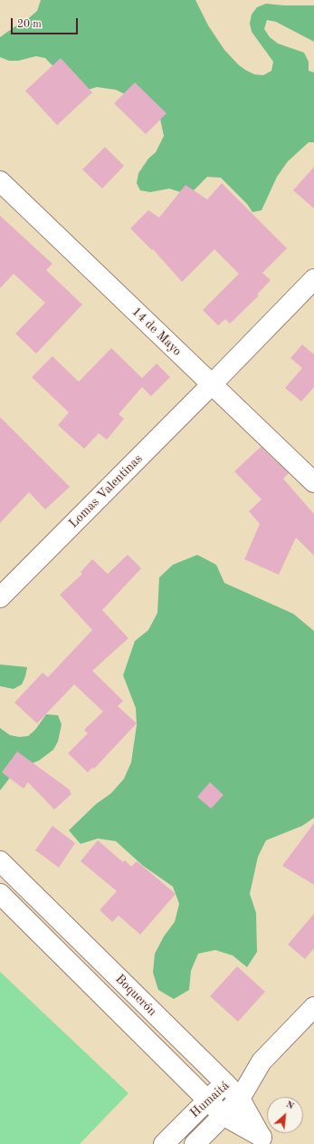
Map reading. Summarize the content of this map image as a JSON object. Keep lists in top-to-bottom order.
{
  "streets": {
    "street": [
      "14 de Mayo",
      "Lomas Valentinas",
      "Boquerón",
      "Humaitá"
    ]
  },
  "crossings": [
    ["14 de Mayo", "Lomas Valentinas"],
    ["Boquerón", "Humaitá"]
  ],
  "scale_bar": "20 m",
  "north": "top right"
}
